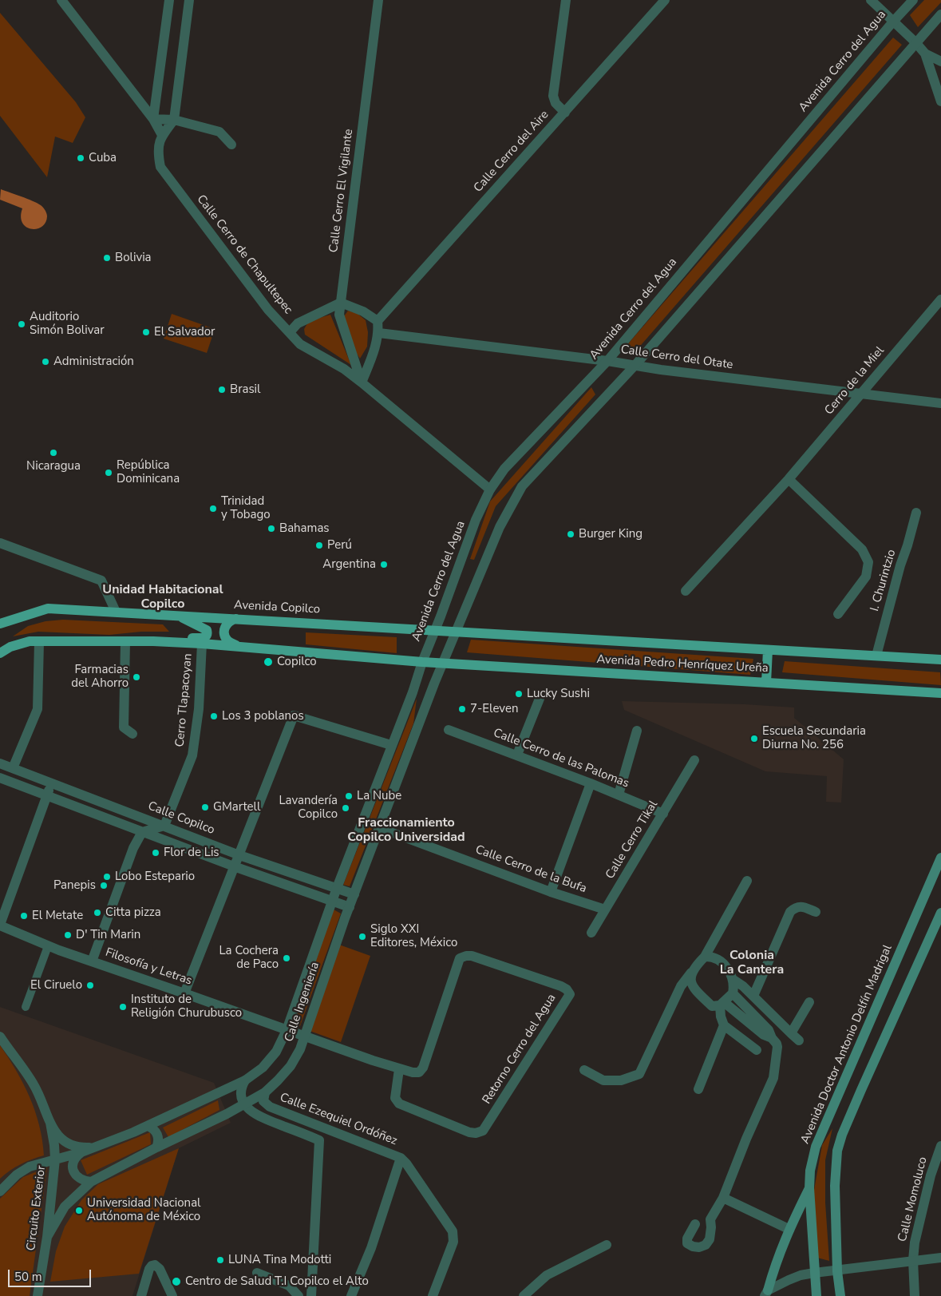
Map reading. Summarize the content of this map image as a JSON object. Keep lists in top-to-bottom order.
{
  "streets": {
    "main road": ["Avenida Copilco", "Avenida Pedro Henríquez Ureña", "Avenida Doctor Antonio Delfín Madrigal"],
    "street": [
      "Avenida Cerro del Agua",
      "Calle Cerro del Aire",
      "Calle Cerro El Vigilante",
      "Calle Cerro de Chapultepec",
      "Calle Cerro del Otate",
      "Cerro de la Miel",
      "I. Churintzio",
      "Cerro Tlapacoyan",
      "Calle Cerro de las Palomas",
      "Calle Copilco",
      "Calle Cerro Tikal",
      "Calle Cerro de la Bufa",
      "Filosofía y Letras",
      "Calle Ingeniería",
      "Retorno Cerro del Agua",
      "Calle Ezequiel Ordóñez",
      "Calle Momoluco",
      "Circuito Exterior"
    ]
  },
  "crossings": [
    ["Avenida Cerro del Agua", "Calle Cerro de Chapultepec"],
    ["Avenida Cerro del Agua", "Calle Cerro del Otate"],
    ["Avenida Cerro del Agua", "Avenida Copilco"],
    ["Avenida Cerro del Agua", "Avenida Pedro Henríquez Ureña"],
    ["Avenida Cerro del Agua", "Calle Ingeniería"],
    ["Calle Cerro El Vigilante", "Calle Cerro de Chapultepec"],
    ["Calle Cerro del Otate", "Cerro de la Miel"],
    ["I. Churintzio", "Avenida Pedro Henríquez Ureña"],
    ["Avenida Copilco", "Avenida Pedro Henríquez Ureña"],
    ["Avenida Pedro Henríquez Ureña", "Calle Ingeniería"],
    ["Cerro Tlapacoyan", "Calle Copilco"],
    ["Calle Cerro de las Palomas", "Calle Cerro Tikal"],
    ["Calle Copilco", "Calle Ingeniería"],
    ["Calle Cerro Tikal", "Calle Cerro de la Bufa"],
    ["Calle Cerro de la Bufa", "Calle Ingeniería"],
    ["Filosofía y Letras", "Calle Ingeniería"],
    ["Filosofía y Letras", "Retorno Cerro del Agua"],
    ["Calle Ingeniería", "Retorno Cerro del Agua"],
    ["Calle Ingeniería", "Calle Ezequiel Ordóñez"],
    ["Calle Ingeniería", "Circuito Exterior"]
  ],
  "districts": ["Unidad Habitacional Copilco", "Fraccionamiento Copilco Universidad", "Colonia La Cantera"],
  "places": [
    "Cuba",
    "Bolivia",
    "Auditorio Simón Bolivar",
    "El Salvador",
    "Administración",
    "Brasil",
    "Nicaragua",
    "República Dominicana",
    "Trinidad y Tobago",
    "Bahamas",
    "Burger King",
    "Perú",
    "Argentina",
    "Copilco",
    "Farmacias del Ahorro",
    "Lucky Sushi",
    "7-Eleven",
    "Los 3 poblanos",
    "Escuela Secundaria Diurna No. 256",
    "La Nube",
    "GMartell",
    "Lavandería Copilco",
    "Flor de Lis",
    "Lobo Estepario",
    "Panepis",
    "Citta pizza",
    "El Metate",
    "D' Tin Marin",
    "Siglo XXI Editores, México",
    "La Cochera de Paco",
    "El Ciruelo",
    "Instituto de Religión Churubusco",
    "Universidad Nacional Autónoma de México",
    "LUNA Tina Modotti",
    "Centro de Salud T.I Copilco el Alto"
  ],
  "scale_bar": "50 m"
}
